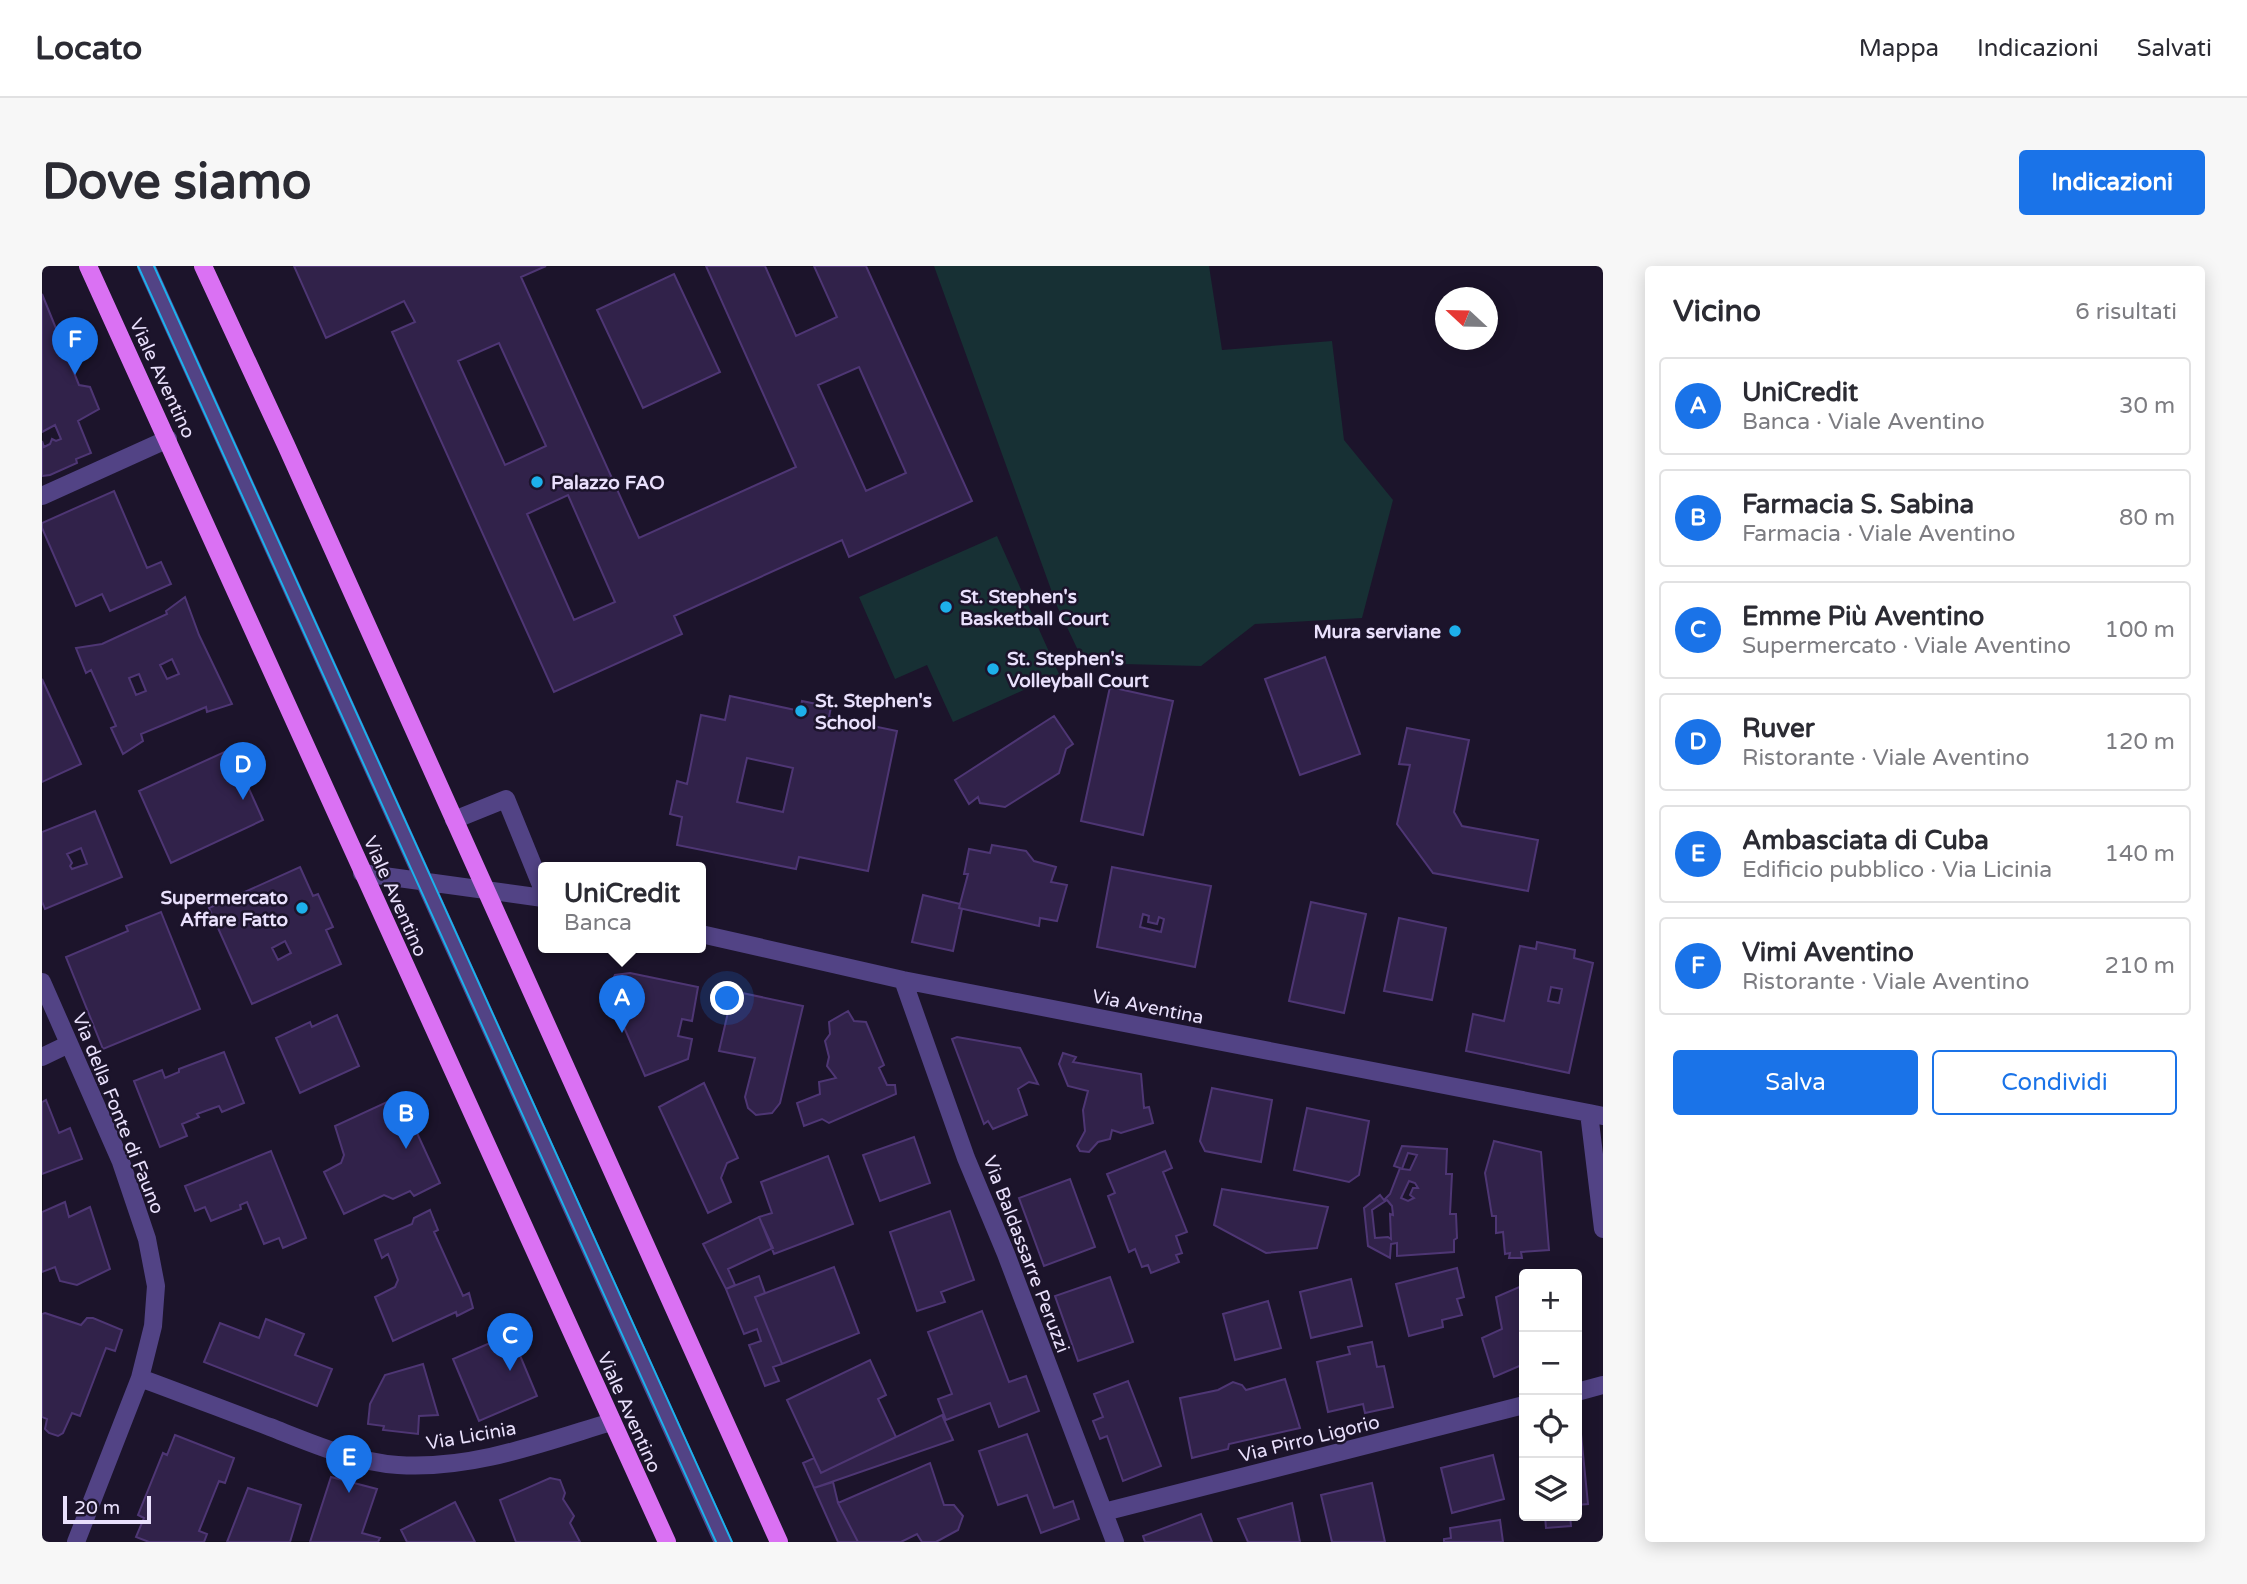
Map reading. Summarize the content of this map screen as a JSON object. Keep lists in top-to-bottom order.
{
  "streets": {
    "main road": ["Viale Aventino"],
    "street": [
      "Via Aventina",
      "Via della Fonte di Fauno",
      "Via Baldassarre Peruzzi",
      "Via Licinia",
      "Via Pirro Ligorio"
    ]
  },
  "crossings": [
    ["Viale Aventino", "Via Licinia"],
    ["Via Aventina", "Via Baldassarre Peruzzi"],
    ["Via della Fonte di Fauno", "Via Licinia"],
    ["Via Baldassarre Peruzzi", "Via Pirro Ligorio"]
  ],
  "places": [
    "Palazzo FAO",
    "St. Stephen's Basketball Court",
    "Mura serviane",
    "St. Stephen's Volleyball Court",
    "St. Stephen's School",
    "Supermercato Affare Fatto"
  ],
  "scale_bar": "20 m",
  "north": "left",
  "page": {
    "header": "Locato",
    "nav": ["Mappa", "Indicazioni", "Salvati"],
    "buttons": [
      "Indicazioni",
      ["Salva", "Condividi"]
    ],
    "title": "Dove siamo",
    "heading": ["Vicino", "6 risultati"],
    "pins": [
      "F",
      "D",
      "A",
      "B",
      "C",
      "E"
    ],
    "list": [
      {
        "mark": "A",
        "name": "UniCredit",
        "note": "Banca · Viale Aventino",
        "value": "30 m"
      },
      {
        "mark": "B",
        "name": "Farmacia S. Sabina",
        "note": "Farmacia · Viale Aventino",
        "value": "80 m"
      },
      {
        "mark": "C",
        "name": "Emme Più Aventino",
        "note": "Supermercato · Viale Aventino",
        "value": "100 m"
      },
      {
        "mark": "D",
        "name": "Ruver",
        "note": "Ristorante · Viale Aventino",
        "value": "120 m"
      },
      {
        "mark": "E",
        "name": "Ambasciata di Cuba",
        "note": "Edificio pubblico · Via Licinia",
        "value": "140 m"
      },
      {
        "mark": "F",
        "name": "Vimi Aventino",
        "note": "Ristorante · Viale Aventino",
        "value": "210 m"
      }
    ],
    "popup": ["UniCredit", "Banca"],
    "map_buttons": ["+", "−"],
    "scale": "20 m"
  }
}
